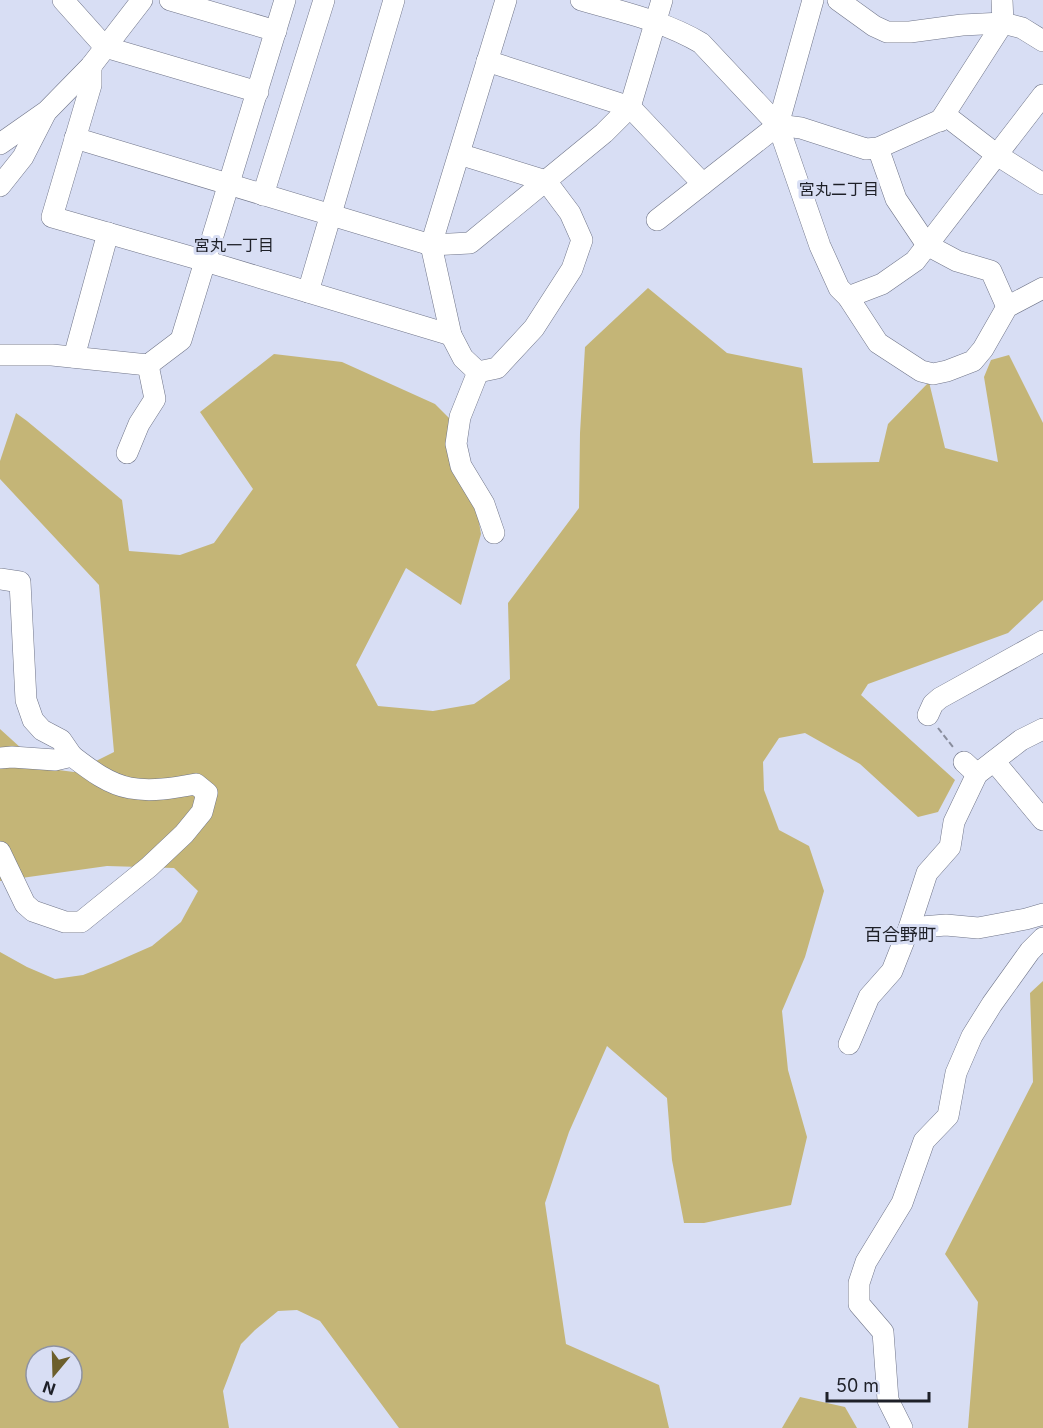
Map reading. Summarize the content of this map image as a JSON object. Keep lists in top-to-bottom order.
{
  "districts": ["宮丸二丁目", "宮丸一丁目", "百合野町"],
  "scale_bar": "50 m",
  "north": "bottom"
}
